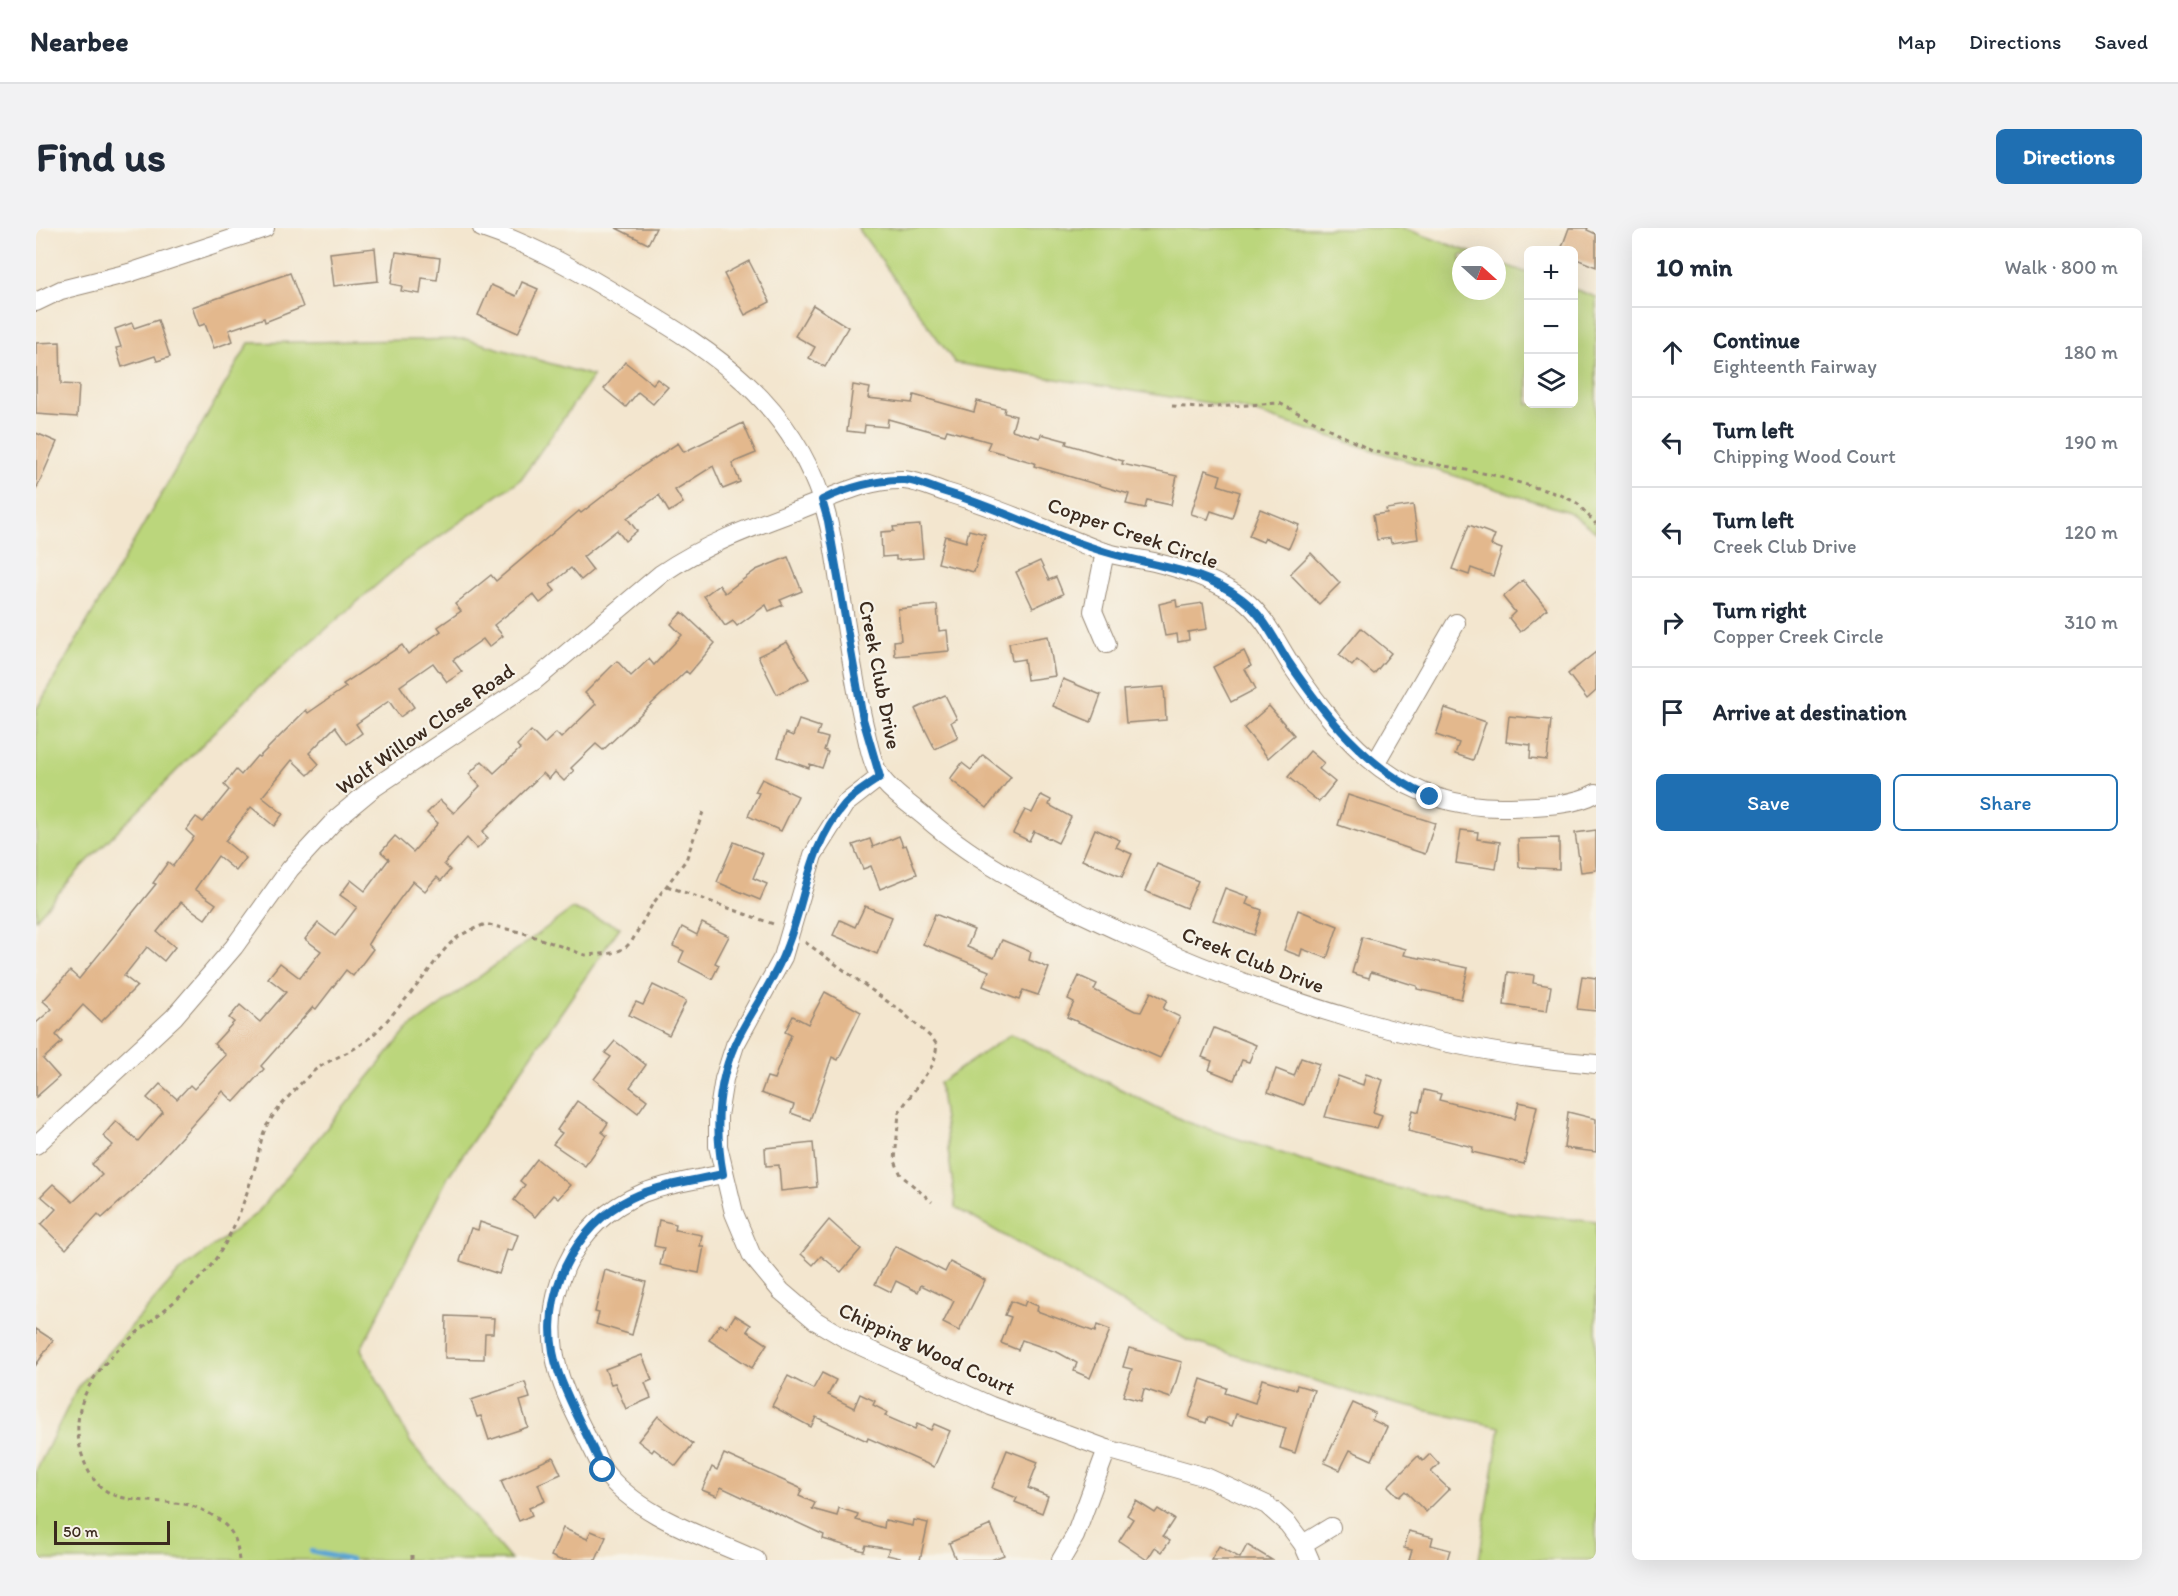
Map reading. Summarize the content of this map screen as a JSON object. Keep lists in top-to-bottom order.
{
  "streets": {
    "street": [
      "Copper Creek Circle",
      "Creek Club Drive",
      "Wolf Willow Close Road",
      "Chipping Wood Court"
    ]
  },
  "crossings": [
    ["Copper Creek Circle", "Creek Club Drive"],
    ["Copper Creek Circle", "Wolf Willow Close Road"],
    ["Creek Club Drive", "Wolf Willow Close Road"],
    ["Creek Club Drive", "Chipping Wood Court"]
  ],
  "scale_bar": "50 m",
  "north": "right",
  "page": {
    "header": "Nearbee",
    "nav": ["Map", "Directions", "Saved"],
    "buttons": [
      "Directions",
      ["Save", "Share"]
    ],
    "title": "Find us",
    "heading": ["10 min", "Walk · 800 m"],
    "map_buttons": ["+", "−"],
    "list": [
      ["Continue", "Eighteenth Fairway", "180 m"],
      ["Turn left", "Chipping Wood Court", "190 m"],
      ["Turn left", "Creek Club Drive", "120 m"],
      ["Turn right", "Copper Creek Circle", "310 m"],
      "Arrive at destination"
    ],
    "scale": "50 m"
  }
}
